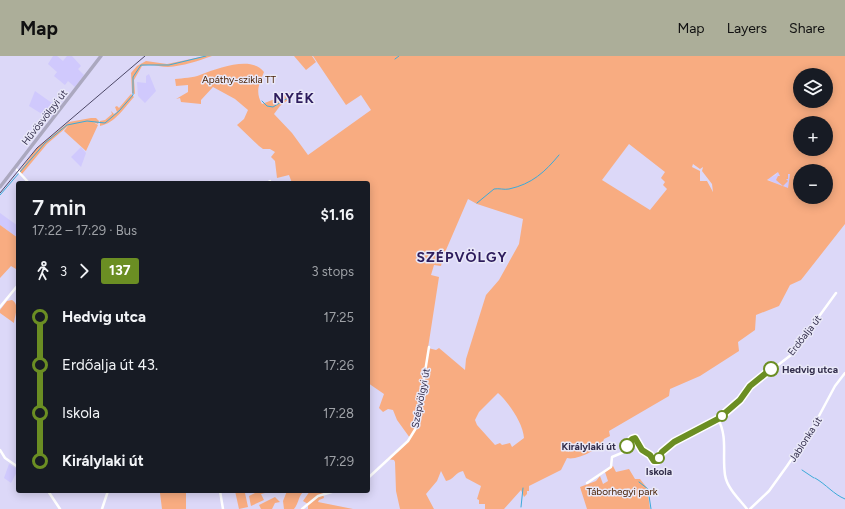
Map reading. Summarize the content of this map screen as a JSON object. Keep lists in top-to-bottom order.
{
  "streets": {
    "main road": ["Hűvösvölgyi út"],
    "street": ["Erdőalja út", "Szépvölgyi út", "Jablonka út"]
  },
  "districts": ["NYÉK", "SZÉPVÖLGY"],
  "parks": ["Apáthy-szikla TT", "Táborhegyi park"],
  "places": ["Hedvig utca", "Királylaki út", "Iskola"],
  "lines": ["bus line 137"],
  "page": {
    "header": "Map",
    "nav": ["Map", "Layers", "Share"],
    "map_buttons": ["+", "−"],
    "heading": ["7 min", "17:22 – 17:29 · Bus", "$1.16"],
    "legs": ["3", "137", "3 stops"],
    "list": [
      {
        "name": "Hedvig utca",
        "value": "17:25"
      },
      {
        "name": "Erdőalja út 43.",
        "value": "17:26"
      },
      {
        "name": "Iskola",
        "value": "17:28"
      },
      {
        "name": "Királylaki út",
        "value": "17:29"
      }
    ]
  }
}
